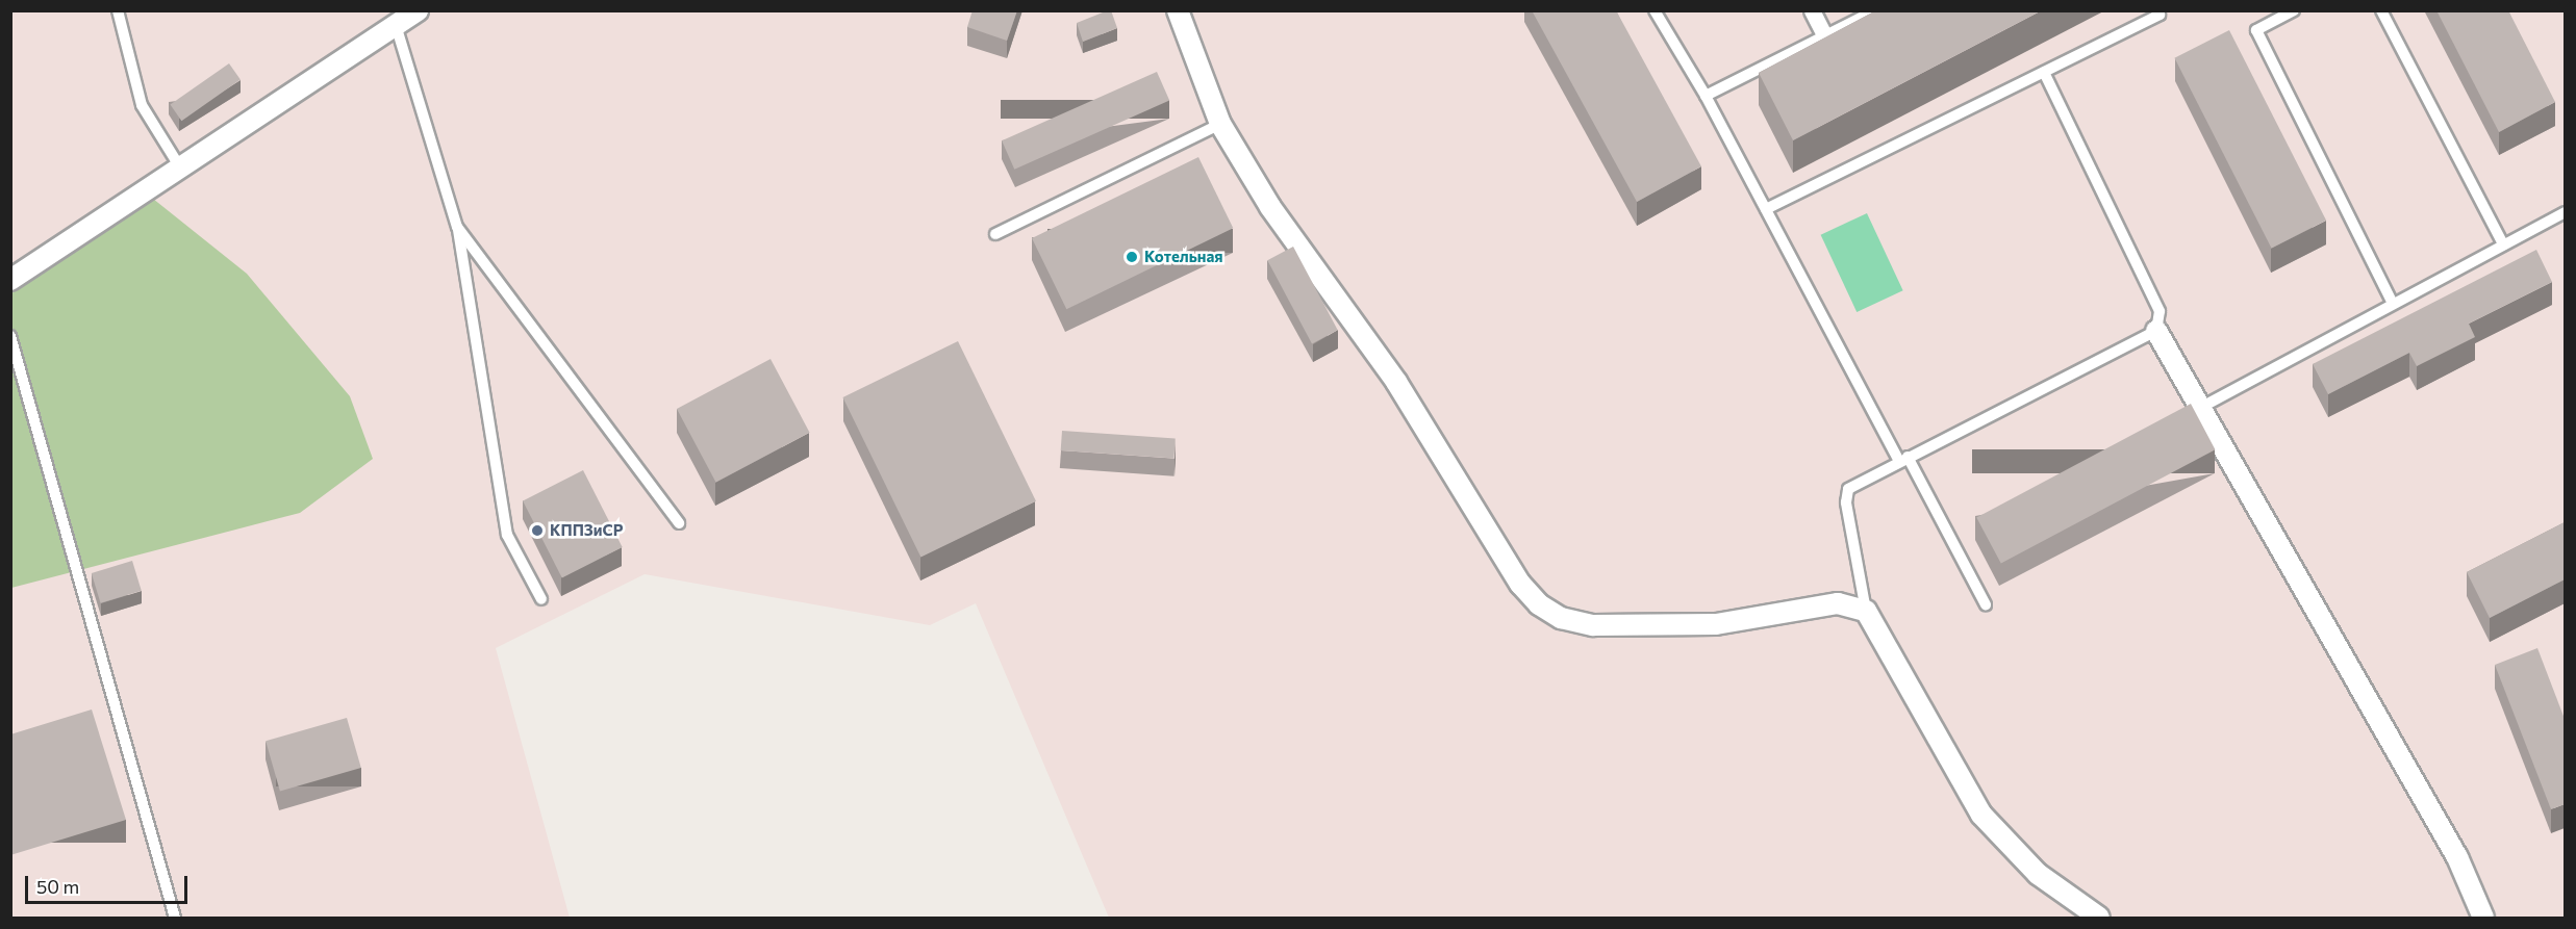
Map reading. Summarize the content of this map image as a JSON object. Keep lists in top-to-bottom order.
{
  "places": ["Котельная", "КППЗиСР"],
  "scale_bar": "50 m"
}
